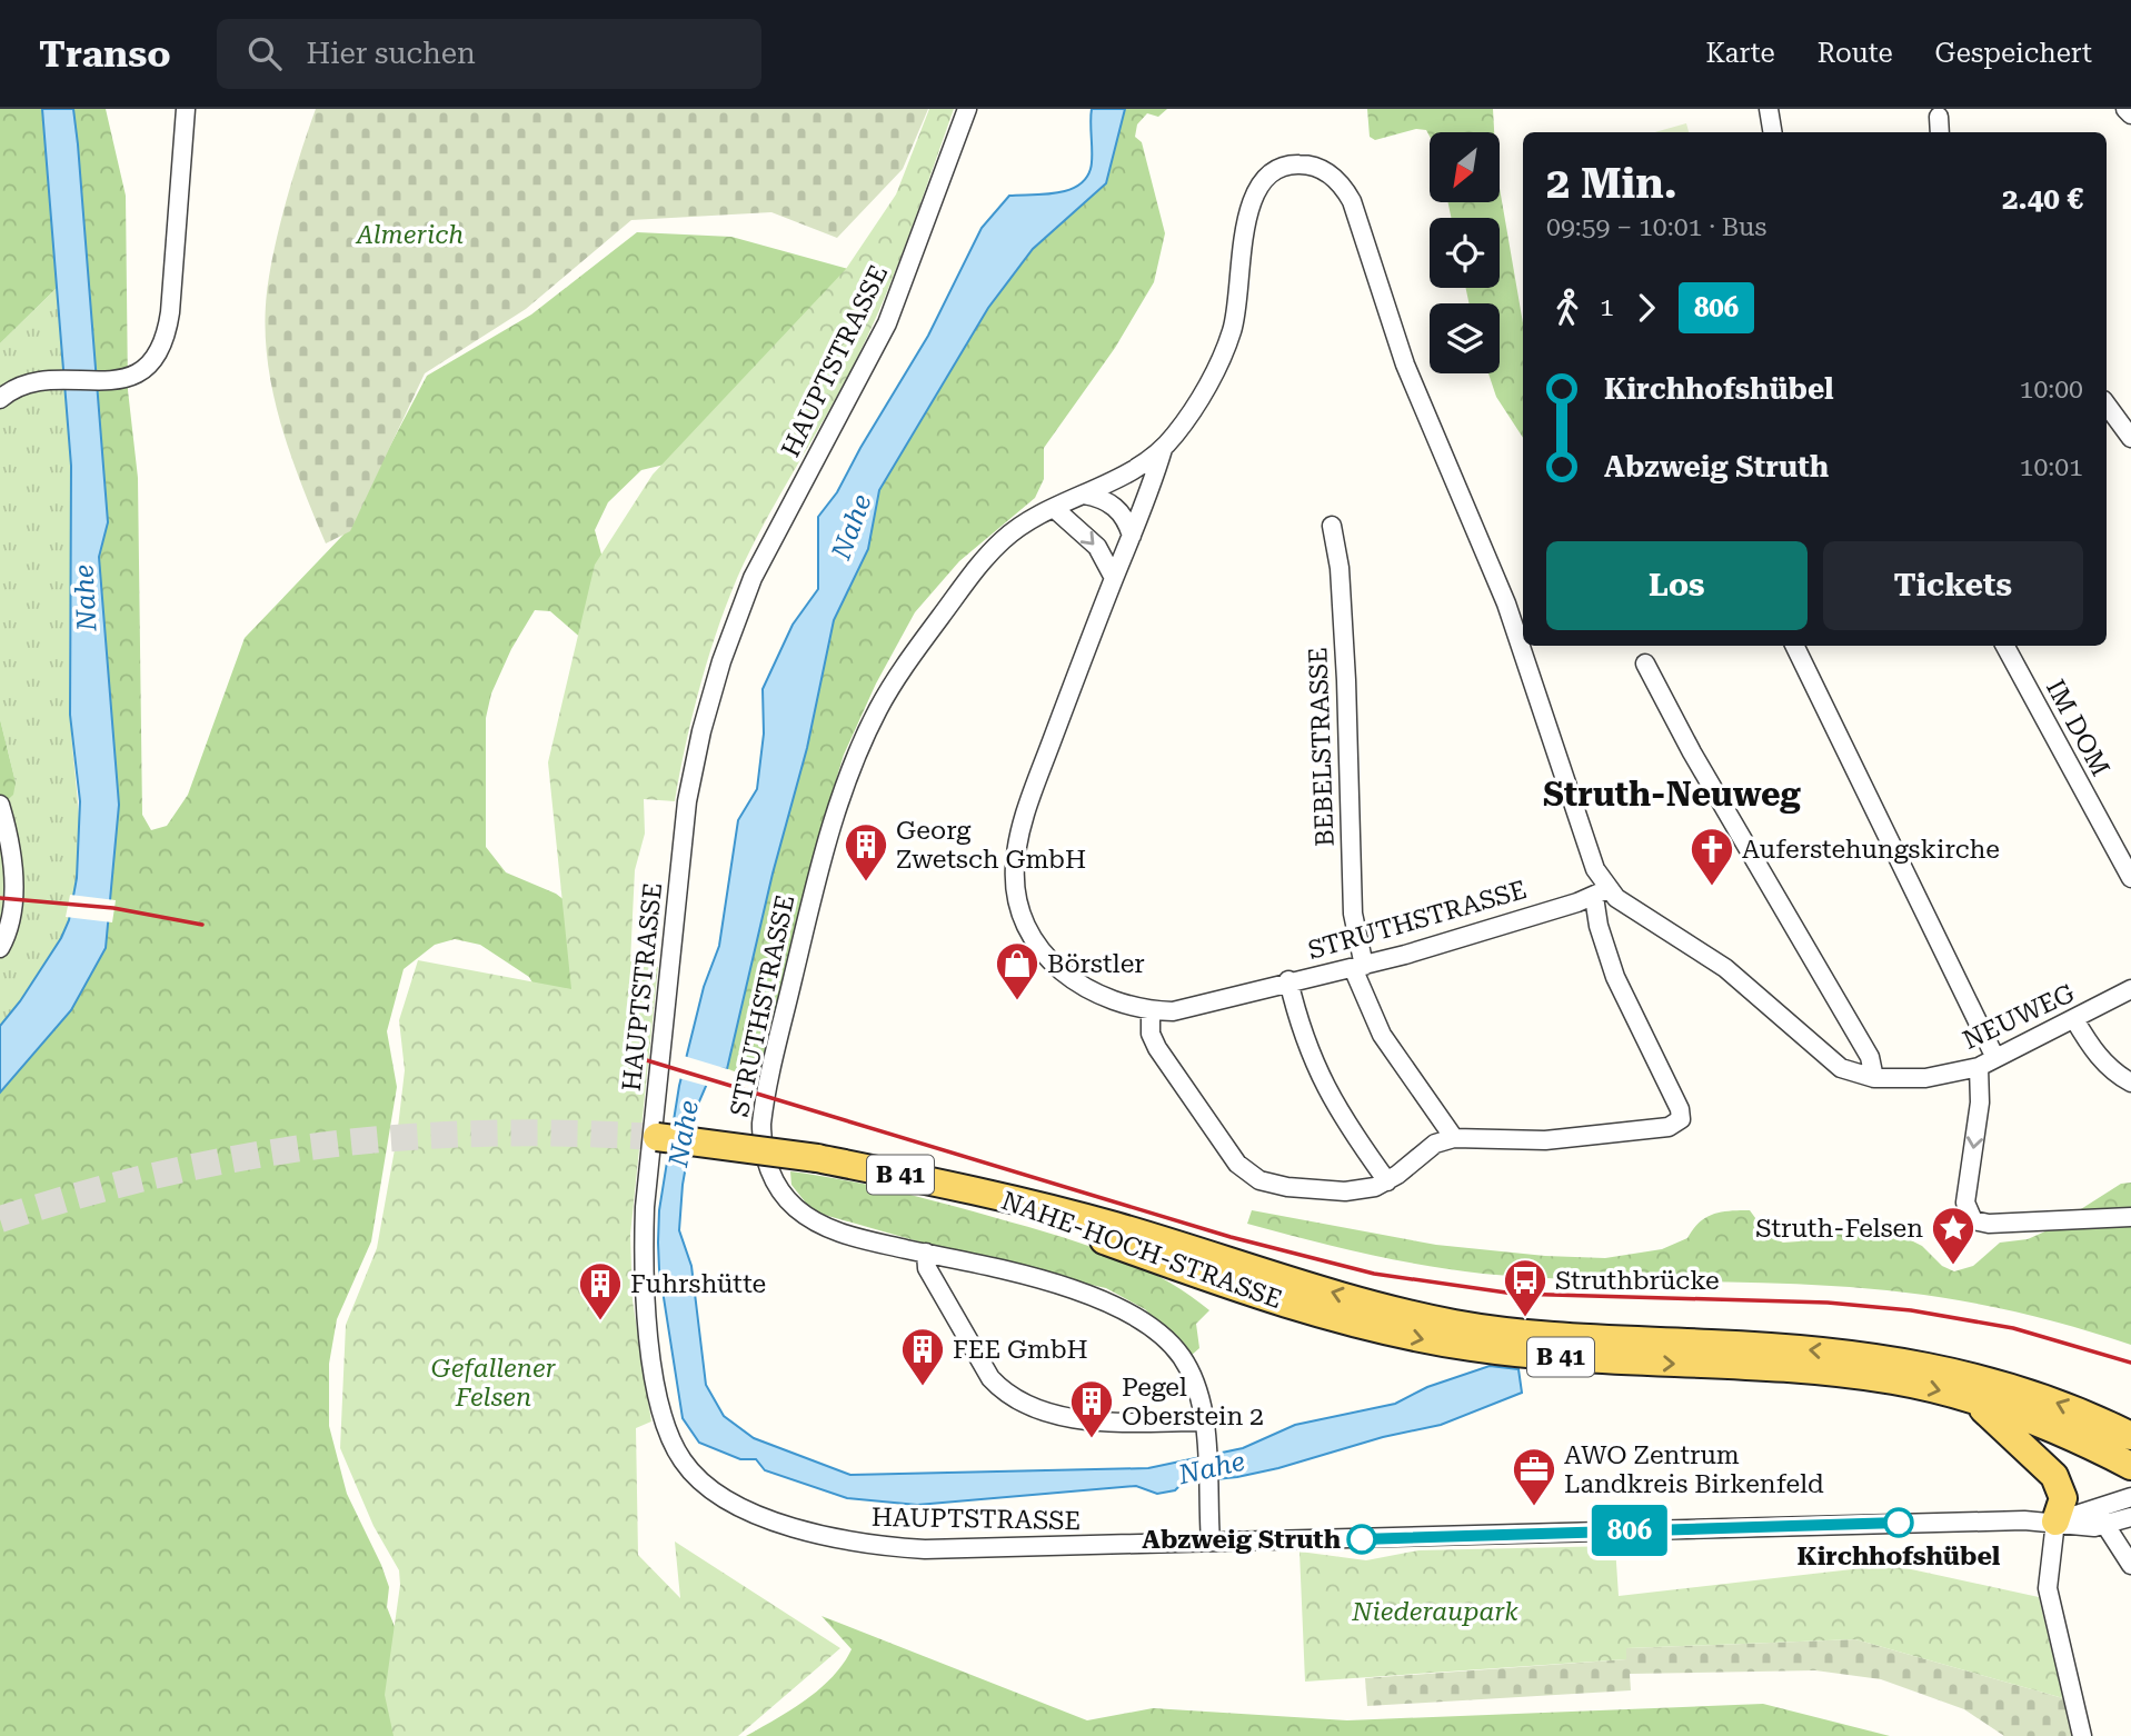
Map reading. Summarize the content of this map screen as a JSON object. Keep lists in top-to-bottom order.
{
  "streets": {
    "main road": ["B 41", "NAHE-HOCH-STRASSE"],
    "street": [
      "HAUPTSTRASSE",
      "IM DOM",
      "BEBELSTRASSE",
      "STRUTHSTRASSE",
      "NEUWEG"
    ]
  },
  "crossings": [
    ["HAUPTSTRASSE", "STRUTHSTRASSE"],
    ["BEBELSTRASSE", "STRUTHSTRASSE"],
    ["B 41", "NAHE-HOCH-STRASSE"]
  ],
  "districts": ["Struth-Neuweg"],
  "water": ["Nahe"],
  "parks": ["Almerich", "Gefallener Felsen", "Niederaupark"],
  "places": {
    "building": [
      "Georg Zwetsch GmbH",
      "Fuhrshütte",
      "FEE GmbH",
      "Pegel Oberstein 2"
    ],
    "church": ["Auferstehungskirche"],
    "shop": ["Börstler"],
    "place": ["Struth-Felsen"],
    "bus stop": ["Struthbrücke"],
    "office": ["AWO Zentrum Landkreis Birkenfeld"],
    "other": ["Kirchhofshübel", "Abzweig Struth"]
  },
  "lines": ["bus line 806"],
  "north": "bottom left",
  "page": {
    "header": "Transo",
    "search": "Hier suchen",
    "nav": ["Karte", "Route", "Gespeichert"],
    "on_map": "806",
    "heading": ["2 Min.", "09:59 – 10:01 · Bus", "2.40 €"],
    "legs": ["1", "806"],
    "list": [
      {
        "name": "Kirchhofshübel",
        "value": "10:00"
      },
      {
        "name": "Abzweig Struth",
        "value": "10:01"
      }
    ],
    "buttons": ["Los", "Tickets"]
  }
}
